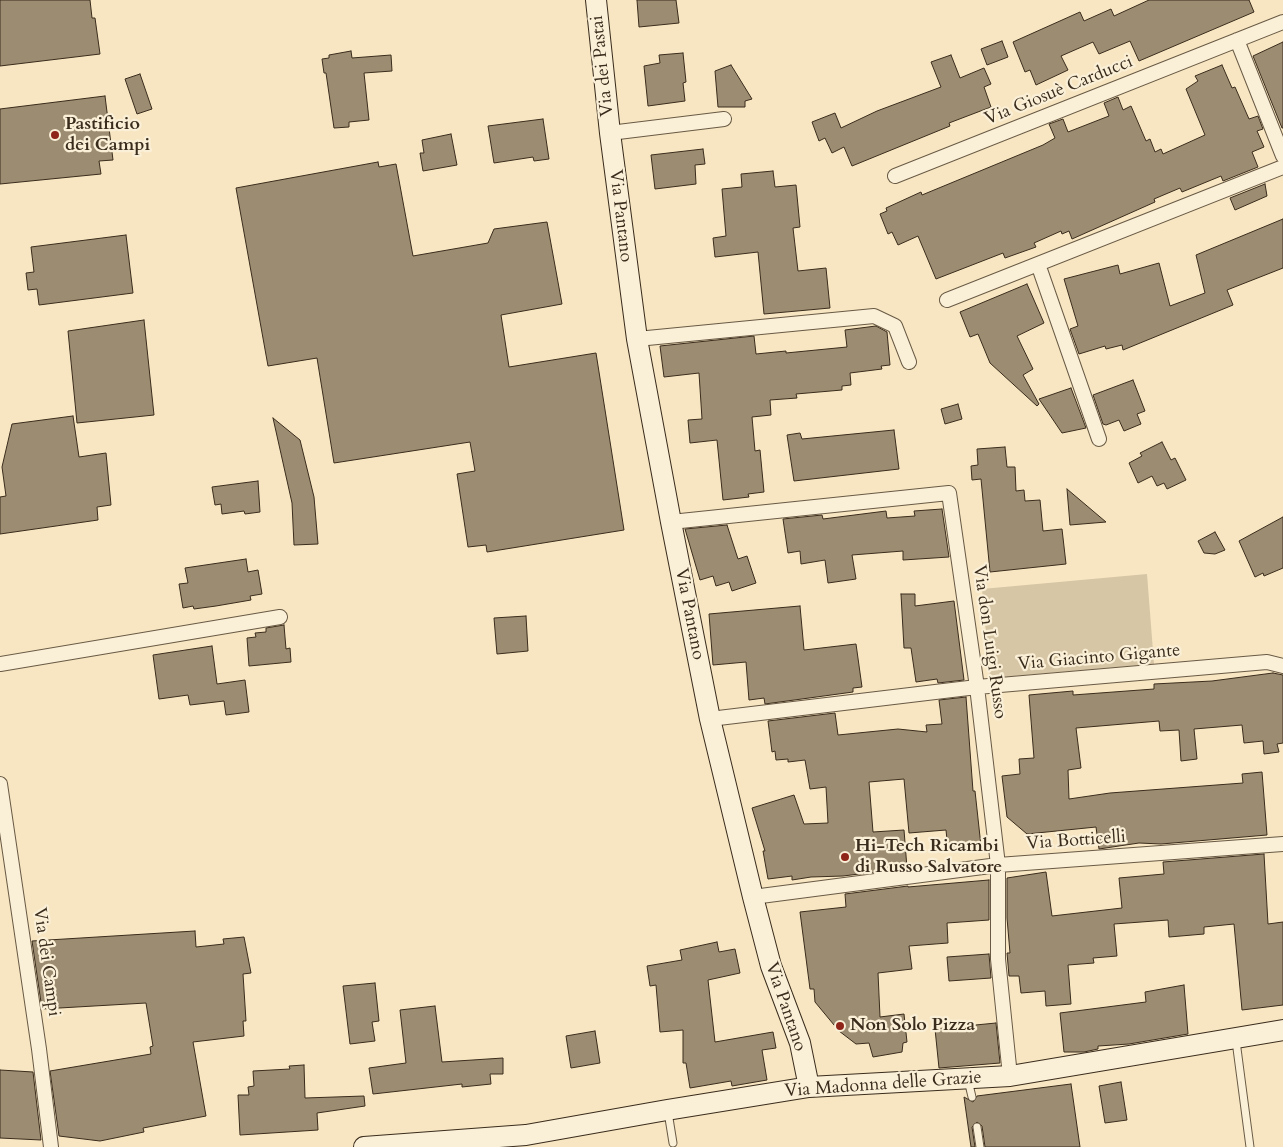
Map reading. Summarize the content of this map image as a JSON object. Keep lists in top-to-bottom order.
{
  "streets": {
    "street": [
      "Via dei Pastai",
      "Via Giosuè Carducci",
      "Via Pantano",
      "Via don Luigi Russo",
      "Via Giacinto Gigante",
      "Via Botticelli",
      "Via dei Campi",
      "Via Madonna delle Grazie"
    ]
  },
  "crossings": [
    ["Via dei Pastai", "Via Pantano"],
    ["Via Pantano", "Via don Luigi Russo"],
    ["Via Pantano", "Via Giacinto Gigante"],
    ["Via Pantano", "Via Botticelli"],
    ["Via Pantano", "Via Madonna delle Grazie"],
    ["Via don Luigi Russo", "Via Giacinto Gigante"],
    ["Via don Luigi Russo", "Via Botticelli"],
    ["Via don Luigi Russo", "Via Madonna delle Grazie"]
  ],
  "places": ["Pastificio dei Campi", "Hi-Tech Ricambi di Russo Salvatore", "Non Solo Pizza"]
}
